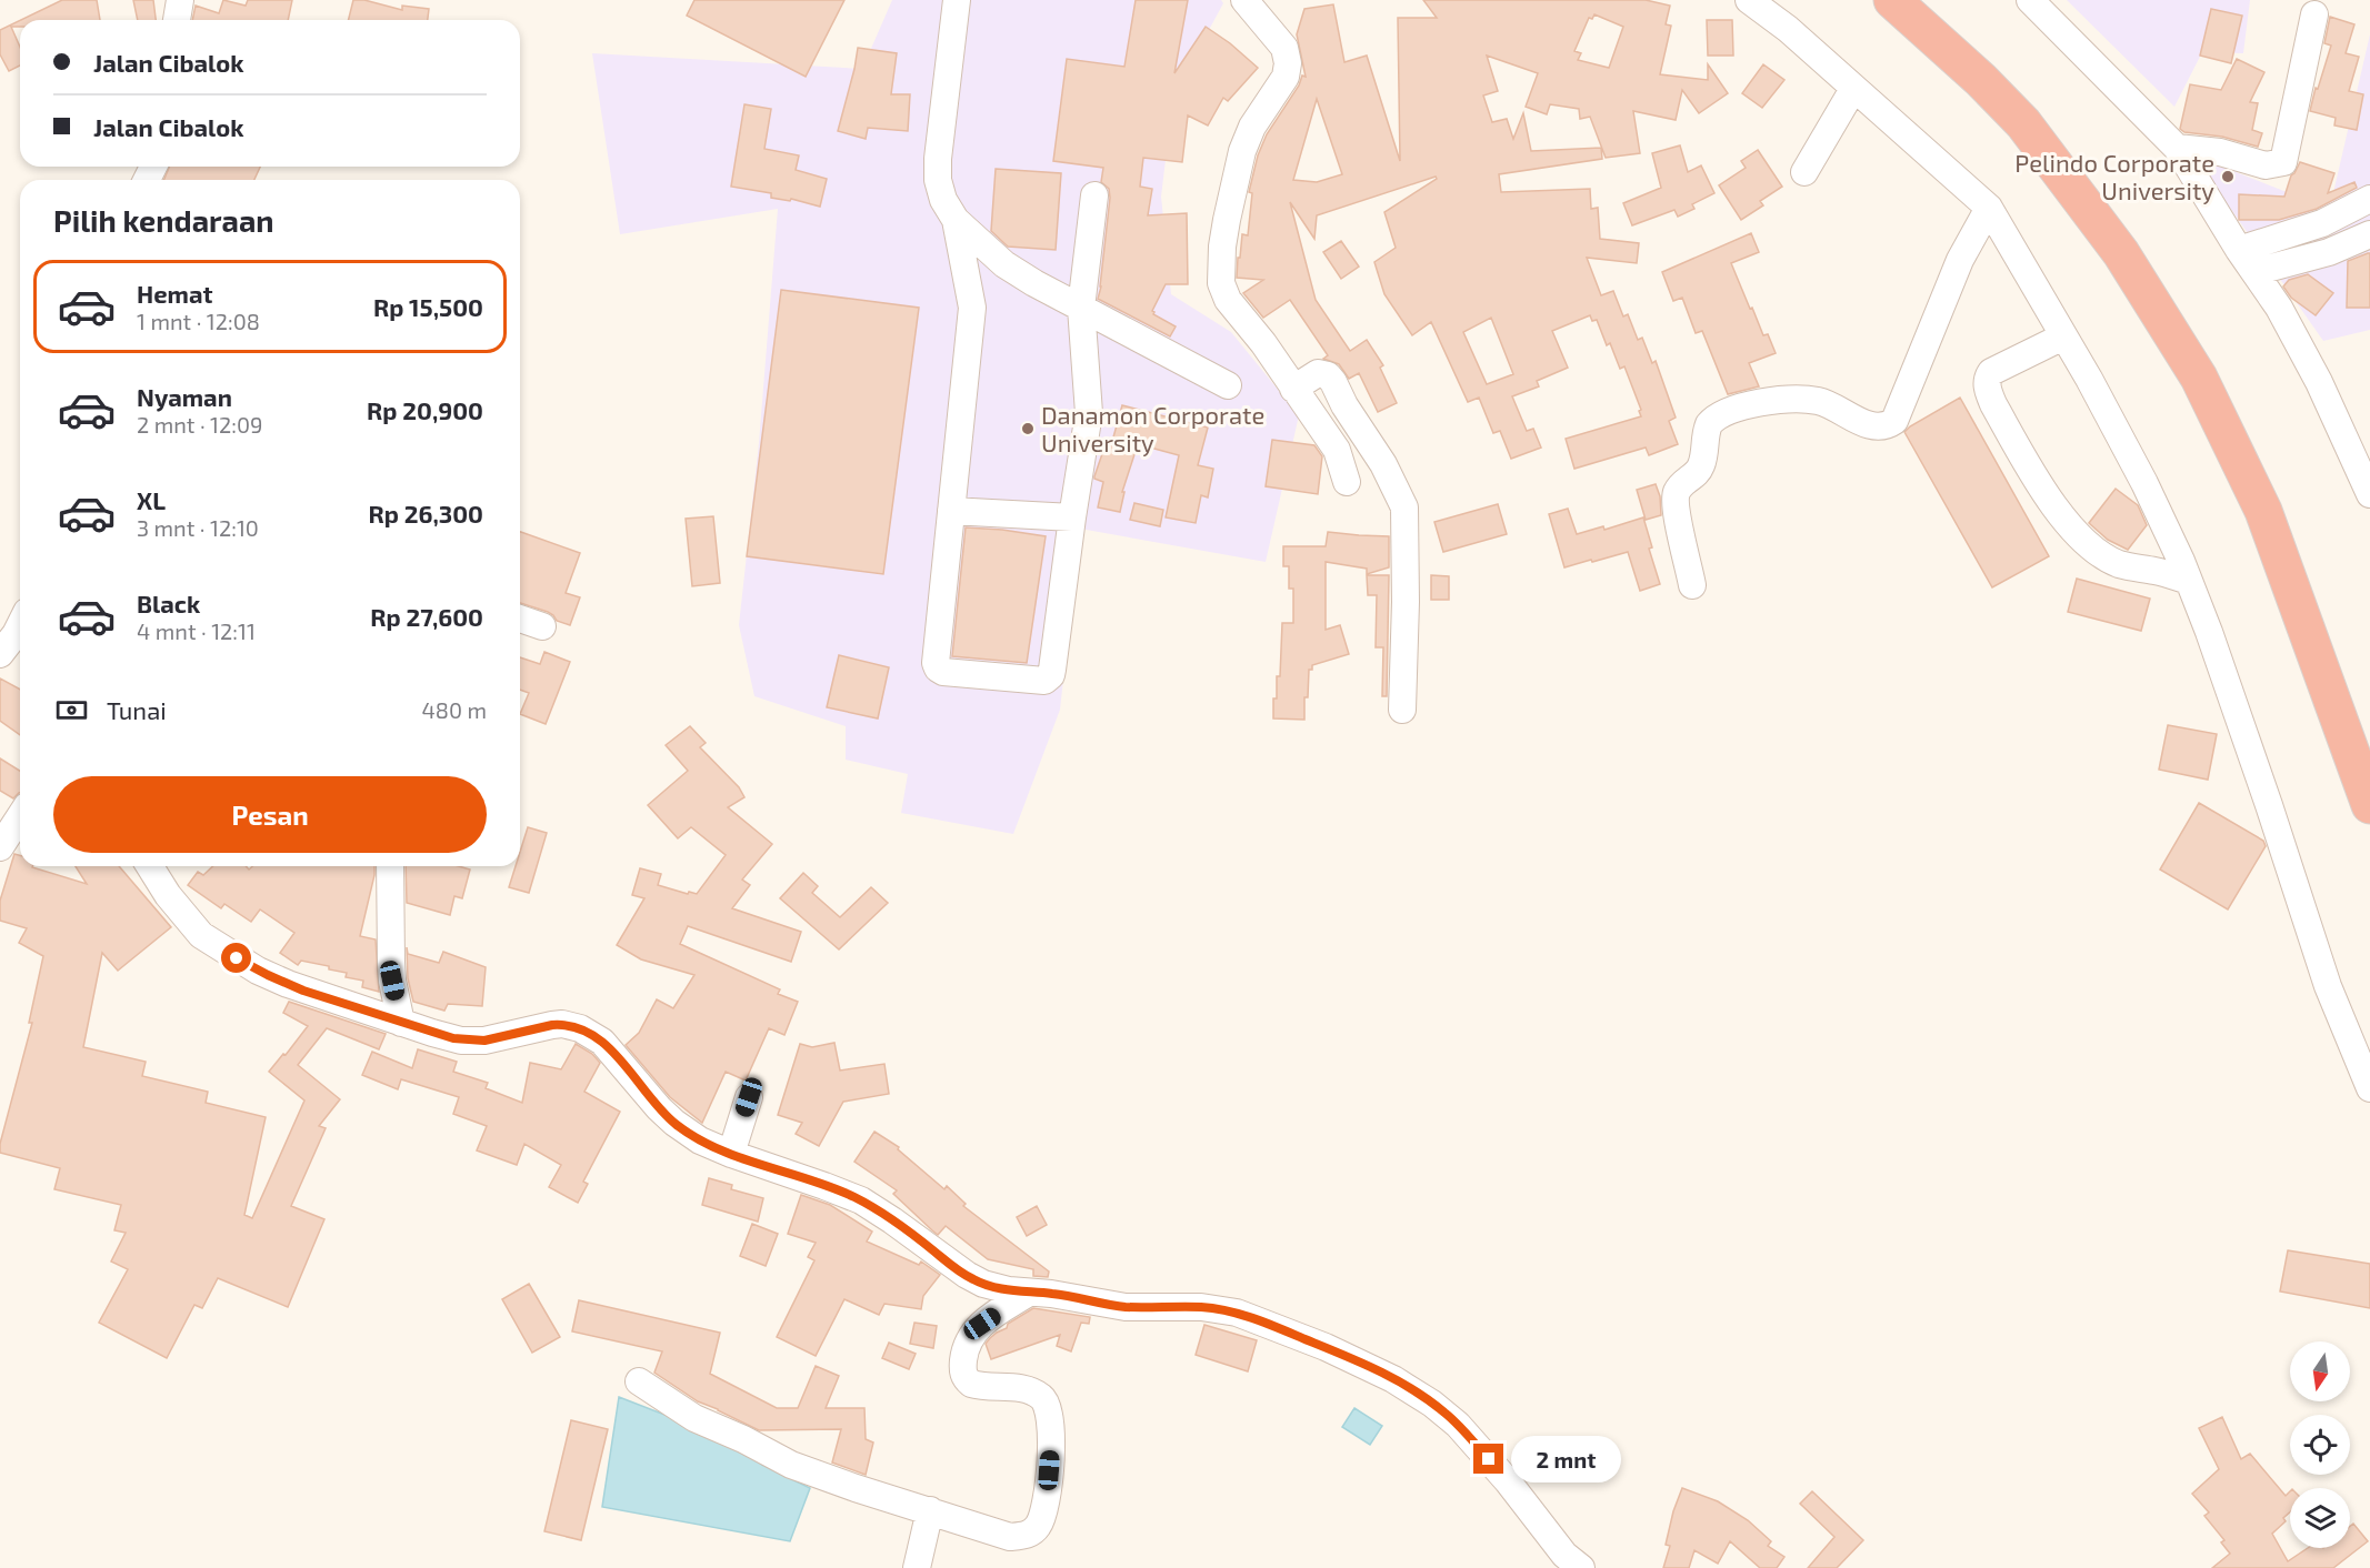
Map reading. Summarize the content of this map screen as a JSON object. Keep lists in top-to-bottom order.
{
  "places": ["Pelindo Corporate University", "Danamon Corporate University"],
  "north": "bottom",
  "page": {
    "banner": ["Jalan Cibalok", "Jalan Cibalok"],
    "heading": "Pilih kendaraan",
    "list": [
      {
        "name": "Hemat",
        "note": "1 mnt · 12:08",
        "value": "Rp 15,500"
      },
      {
        "name": "Nyaman",
        "note": "2 mnt · 12:09",
        "value": "Rp 20,900"
      },
      {
        "name": "XL",
        "note": "3 mnt · 12:10",
        "value": "Rp 26,300"
      },
      {
        "name": "Black",
        "note": "4 mnt · 12:11",
        "value": "Rp 27,600"
      }
    ],
    "pay": ["Tunai", "480 m"],
    "buttons": "Pesan",
    "bubble": "2 mnt"
  }
}
